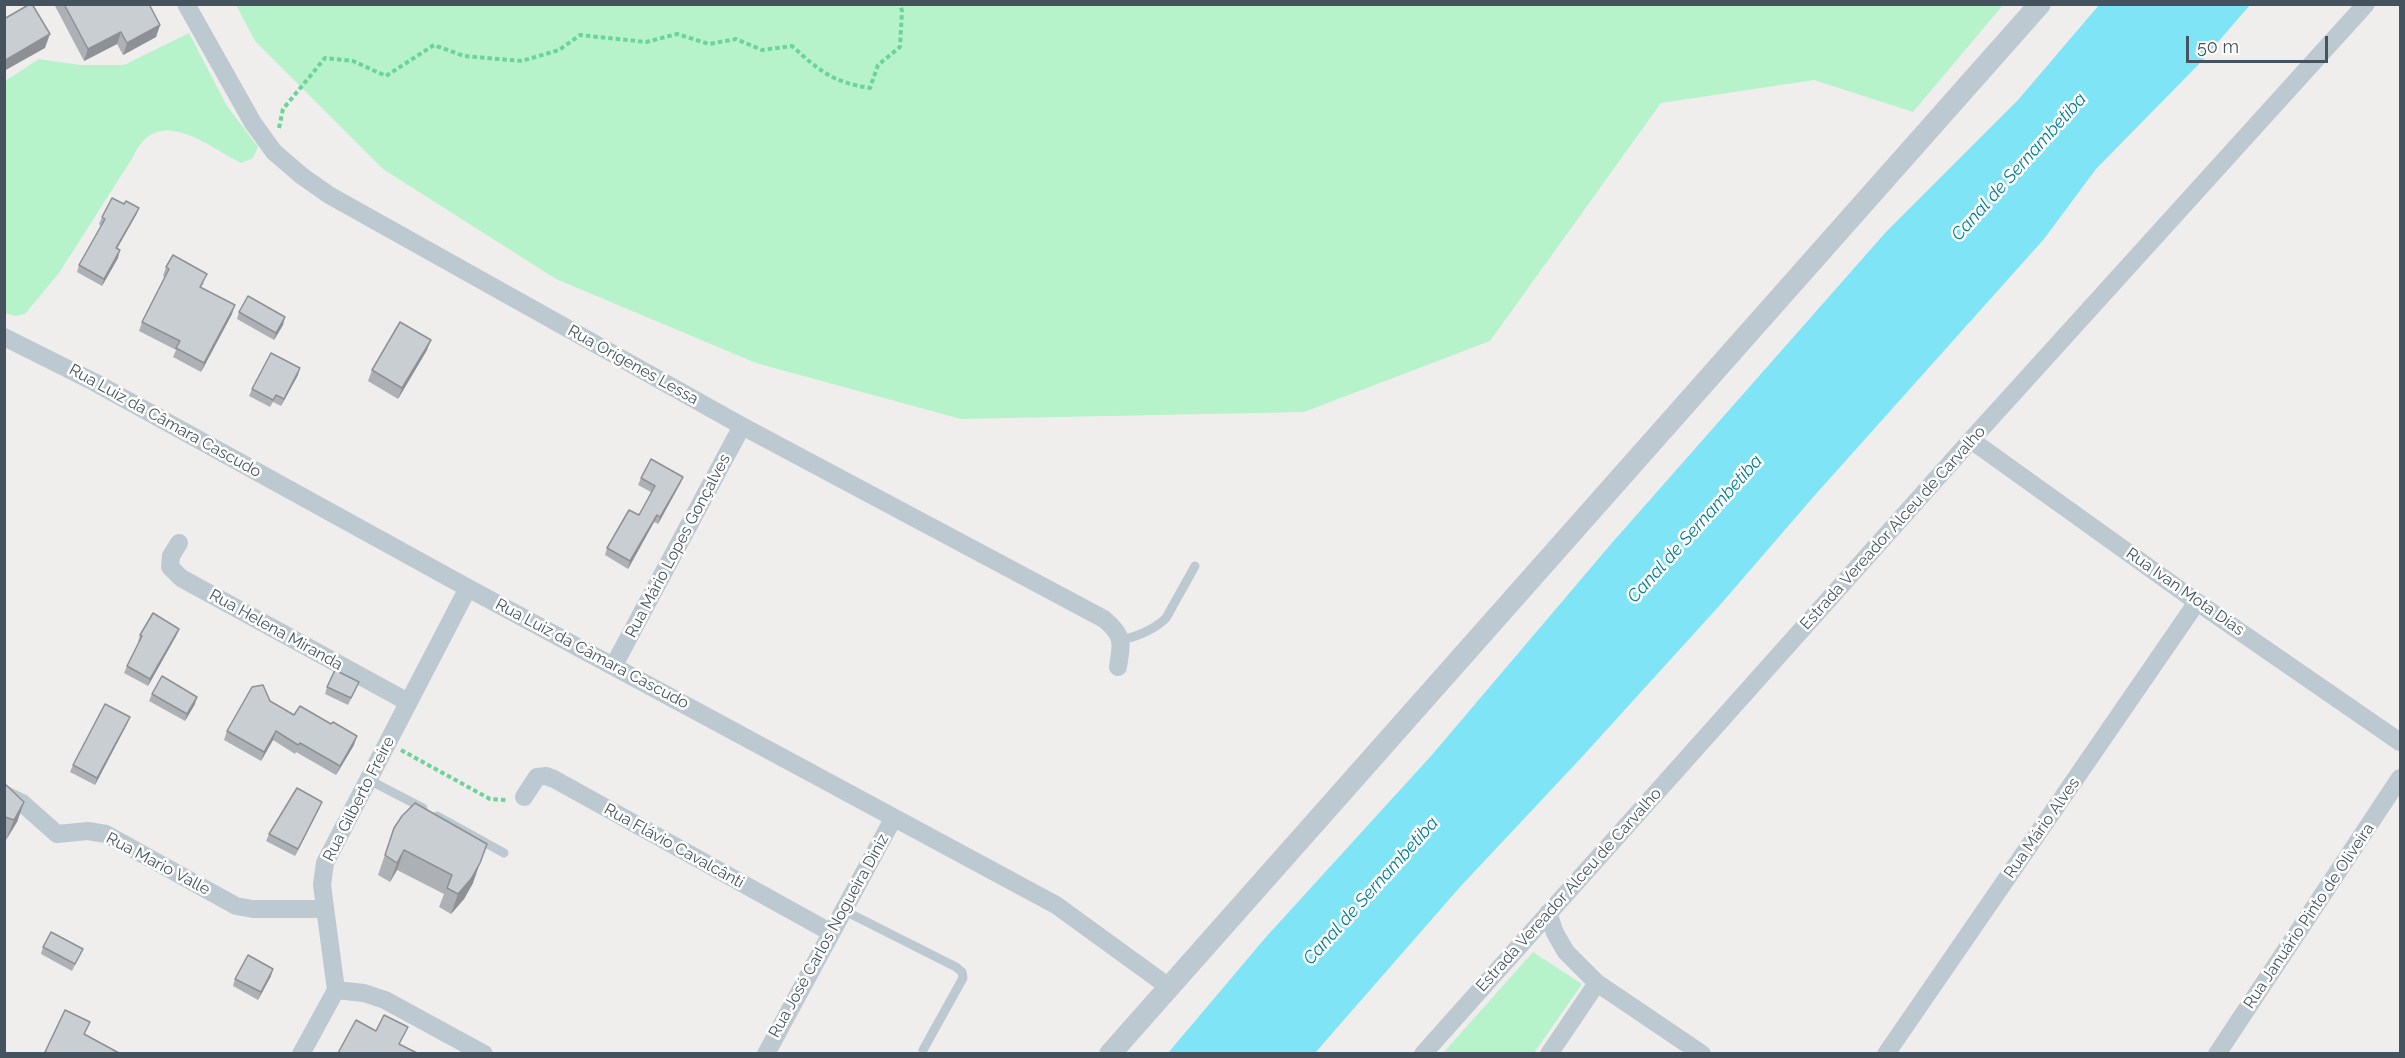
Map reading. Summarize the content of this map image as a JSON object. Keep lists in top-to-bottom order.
{
  "streets": {
    "street": [
      "Rua Orígenes Lessa",
      "Rua Luiz da Câmara Cascudo",
      "Estrada Vereador Alceu de Carvalho",
      "Rua Mário Lopes Gonçalves",
      "Rua Ivan Mota Dias",
      "Rua Helena Miranda",
      "Rua Gilberto Freire",
      "Rua Mário Alves",
      "Rua Flávio Cavalcânti",
      "Rua Mario Valle",
      "Rua Januário Pinto de Oliveira",
      "Rua José Carlos Nogueira Diniz"
    ]
  },
  "crossings": [
    ["Rua Orígenes Lessa", "Rua Mário Lopes Gonçalves"],
    ["Rua Luiz da Câmara Cascudo", "Rua Mário Lopes Gonçalves"],
    ["Rua Luiz da Câmara Cascudo", "Rua Gilberto Freire"],
    ["Rua Luiz da Câmara Cascudo", "Rua José Carlos Nogueira Diniz"],
    ["Estrada Vereador Alceu de Carvalho", "Rua Ivan Mota Dias"],
    ["Rua Ivan Mota Dias", "Rua Mário Alves"],
    ["Rua Helena Miranda", "Rua Gilberto Freire"],
    ["Rua Gilberto Freire", "Rua Mario Valle"],
    ["Rua Flávio Cavalcânti", "Rua José Carlos Nogueira Diniz"]
  ],
  "water": ["Canal de Sernambetiba"],
  "scale_bar": "50 m"
}
